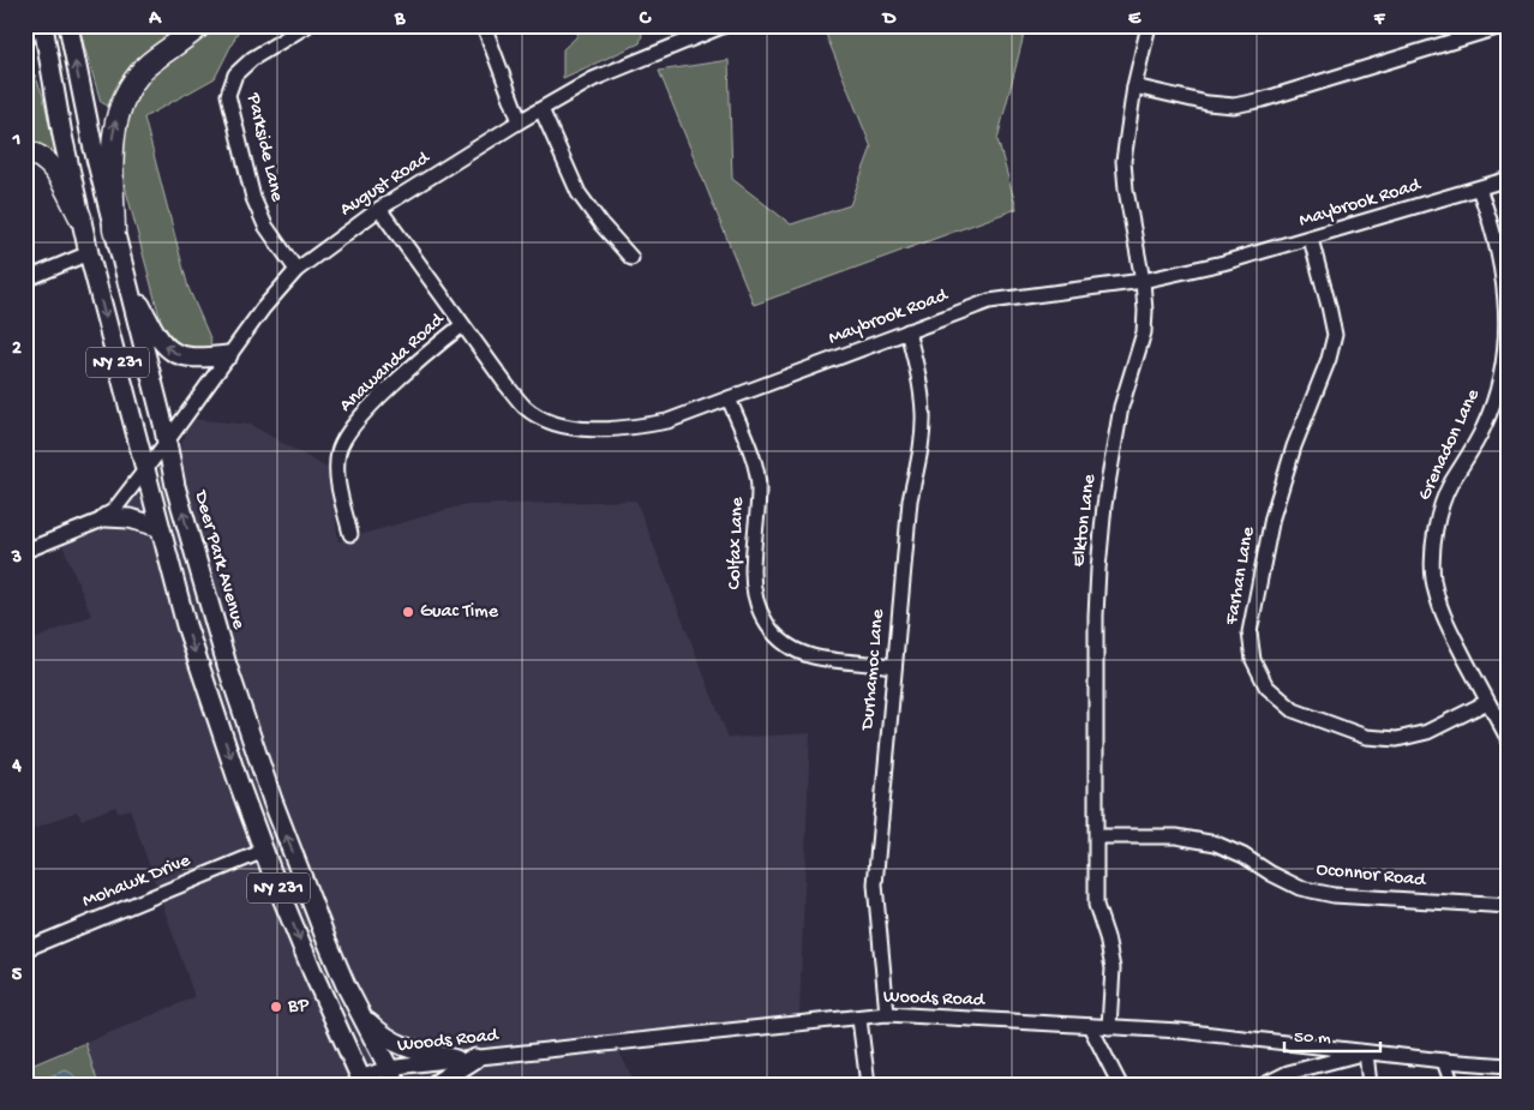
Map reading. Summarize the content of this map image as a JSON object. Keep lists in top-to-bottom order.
{
  "streets": {
    "main road": ["NY 231", "Deer Park Avenue"],
    "street": [
      "Parkside Lane",
      "August Road",
      "Maybrook Road",
      "Anawanda Road",
      "Grenadon Lane",
      "Elkton Lane",
      "Colfax Lane",
      "Farhan Lane",
      "Durhamoc Lane",
      "Oconnor Road",
      "Mohawk Drive",
      "Woods Road"
    ]
  },
  "crossings": [
    ["Parkside Lane", "August Road"],
    ["August Road", "Maybrook Road"],
    ["August Road", "NY 231"],
    ["August Road", "Deer Park Avenue"],
    ["Maybrook Road", "Anawanda Road"],
    ["Maybrook Road", "Grenadon Lane"],
    ["Maybrook Road", "Elkton Lane"],
    ["Maybrook Road", "Colfax Lane"],
    ["Maybrook Road", "Farhan Lane"],
    ["Maybrook Road", "Durhamoc Lane"],
    ["NY 231", "Mohawk Drive"],
    ["NY 231", "Woods Road"],
    ["Grenadon Lane", "Farhan Lane"],
    ["Elkton Lane", "Oconnor Road"],
    ["Elkton Lane", "Woods Road"],
    ["Colfax Lane", "Durhamoc Lane"],
    ["Deer Park Avenue", "Woods Road"],
    ["Durhamoc Lane", "Woods Road"]
  ],
  "places": ["Guac Time", "BP"],
  "scale_bar": "50 m",
  "grid": {
    "columns": [
      "A",
      "B",
      "C",
      "D",
      "E",
      "F"
    ],
    "rows": [
      "1",
      "2",
      "3",
      "4",
      "5"
    ]
  }
}
